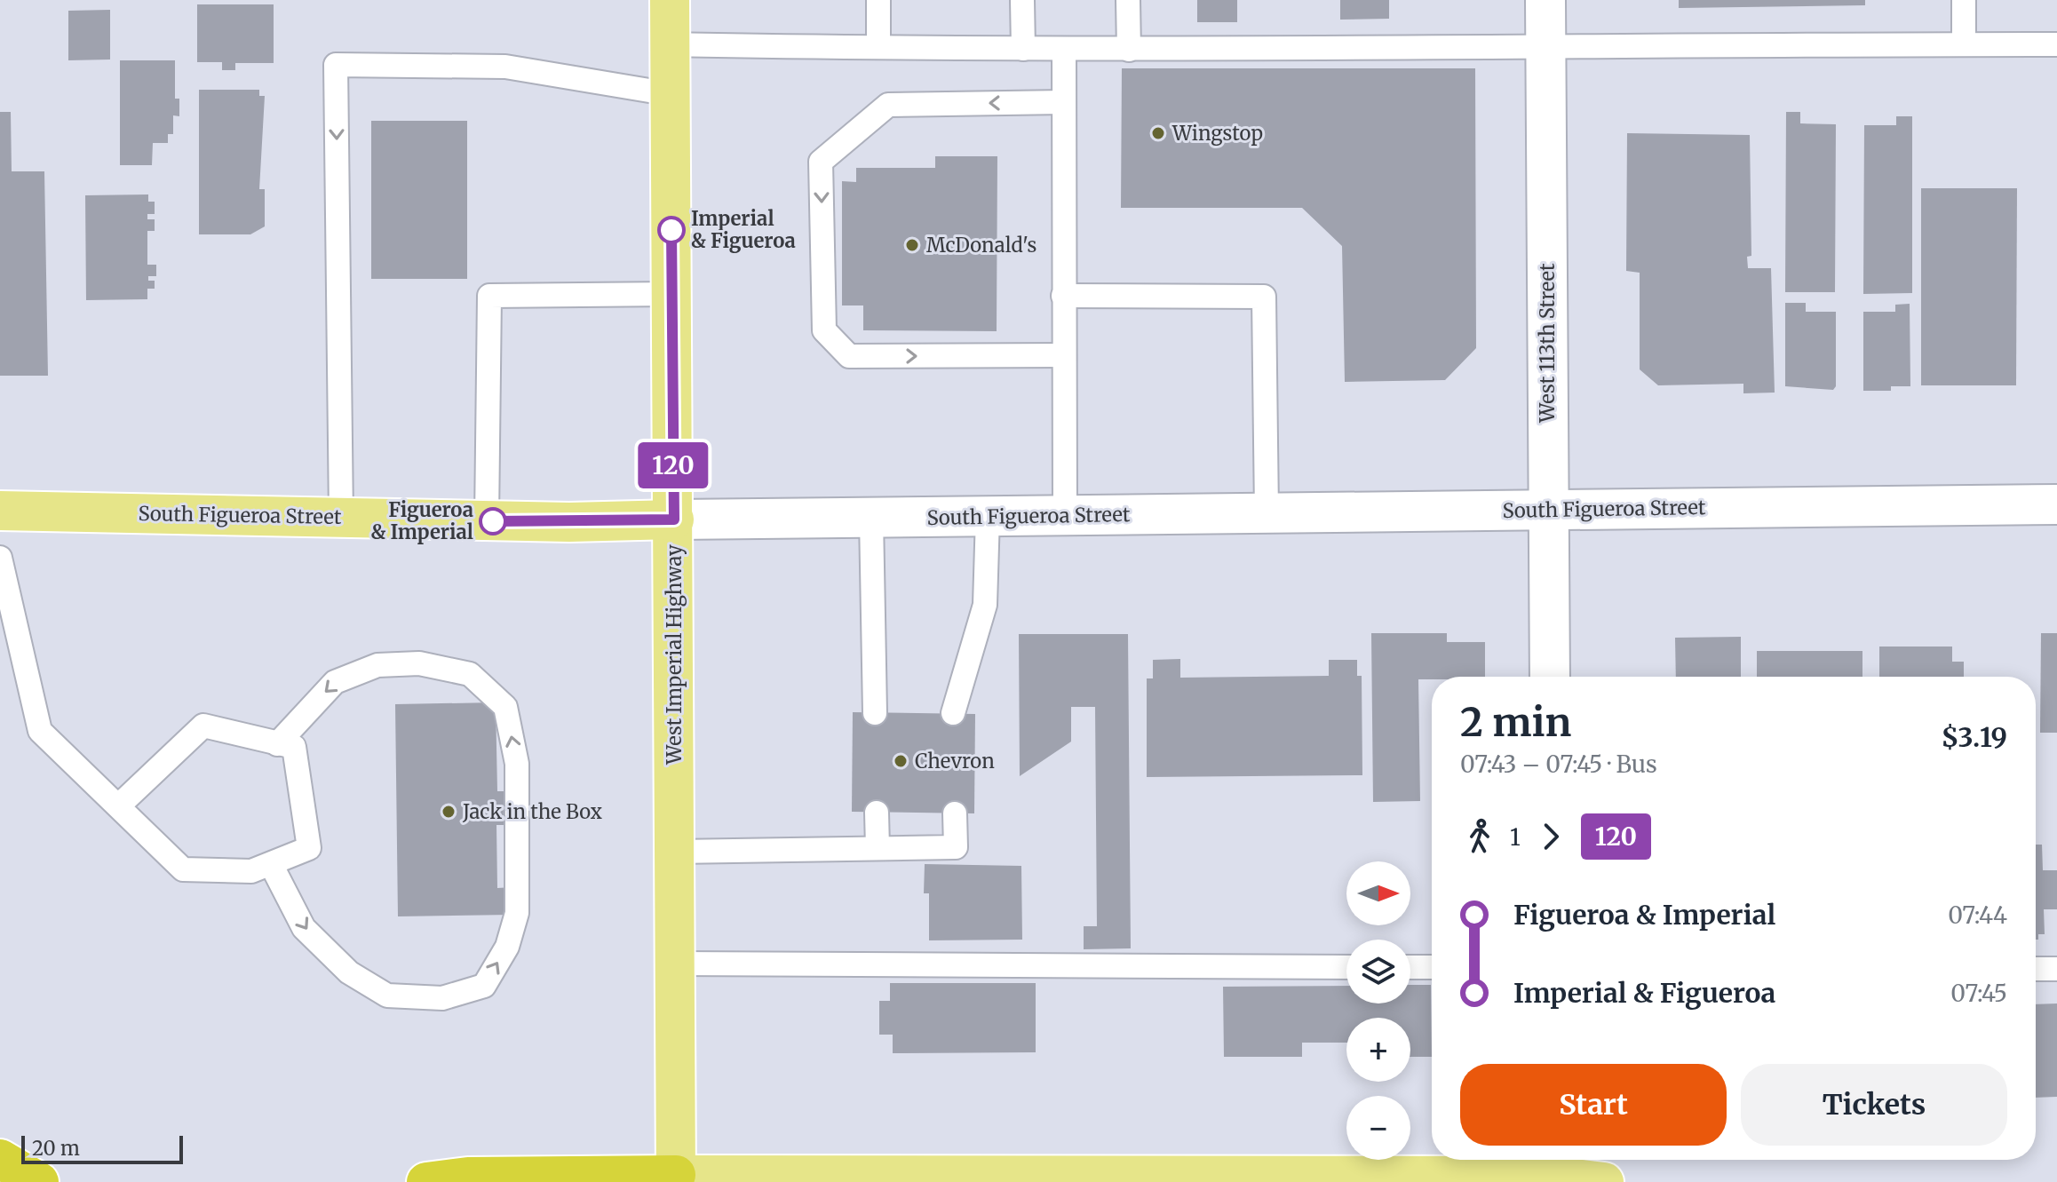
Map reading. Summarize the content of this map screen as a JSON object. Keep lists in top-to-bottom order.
{
  "streets": {
    "main road": ["West 113th Street", "South Figueroa Street", "West Imperial Highway"]
  },
  "crossings": [
    ["West 113th Street", "South Figueroa Street"],
    ["South Figueroa Street", "West Imperial Highway"]
  ],
  "places": [
    "Wingstop",
    "Imperial & Figueroa",
    "McDonald's",
    "Figueroa & Imperial",
    "Chevron",
    "Jack in the Box"
  ],
  "lines": ["bus line 120"],
  "scale_bar": "20 m",
  "north": "right",
  "page": {
    "on_map": "120",
    "heading": ["2 min", "07:43 – 07:45 · Bus", "$3.19"],
    "legs": ["1", "120"],
    "map_buttons": ["+", "−"],
    "list": [
      {
        "name": "Figueroa & Imperial",
        "value": "07:44"
      },
      {
        "name": "Imperial & Figueroa",
        "value": "07:45"
      }
    ],
    "buttons": ["Start", "Tickets"],
    "scale": "20 m"
  }
}
